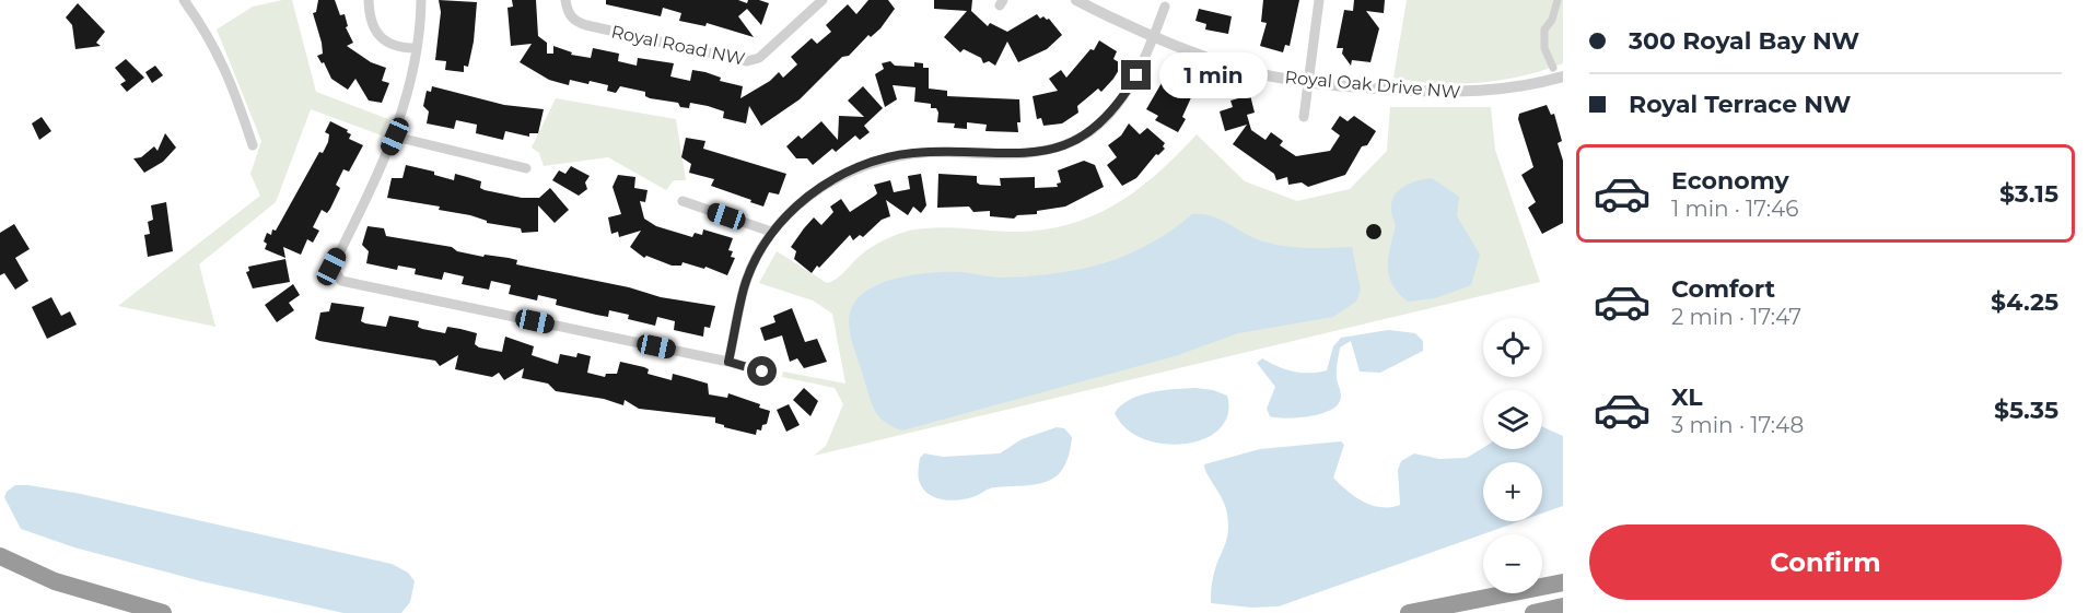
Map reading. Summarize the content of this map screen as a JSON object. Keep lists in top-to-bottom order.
{
  "streets": {
    "street": ["Royal Road NW", "Royal Oak Drive NW"]
  },
  "page": {
    "banner": ["300 Royal Bay NW", "Royal Terrace NW"],
    "bubble": "1 min",
    "list": [
      {
        "name": "Economy",
        "note": "1 min · 17:46",
        "value": "$3.15"
      },
      {
        "name": "Comfort",
        "note": "2 min · 17:47",
        "value": "$4.25"
      },
      {
        "name": "XL",
        "note": "3 min · 17:48",
        "value": "$5.35"
      }
    ],
    "map_buttons": ["+", "−"],
    "buttons": "Confirm"
  }
}
